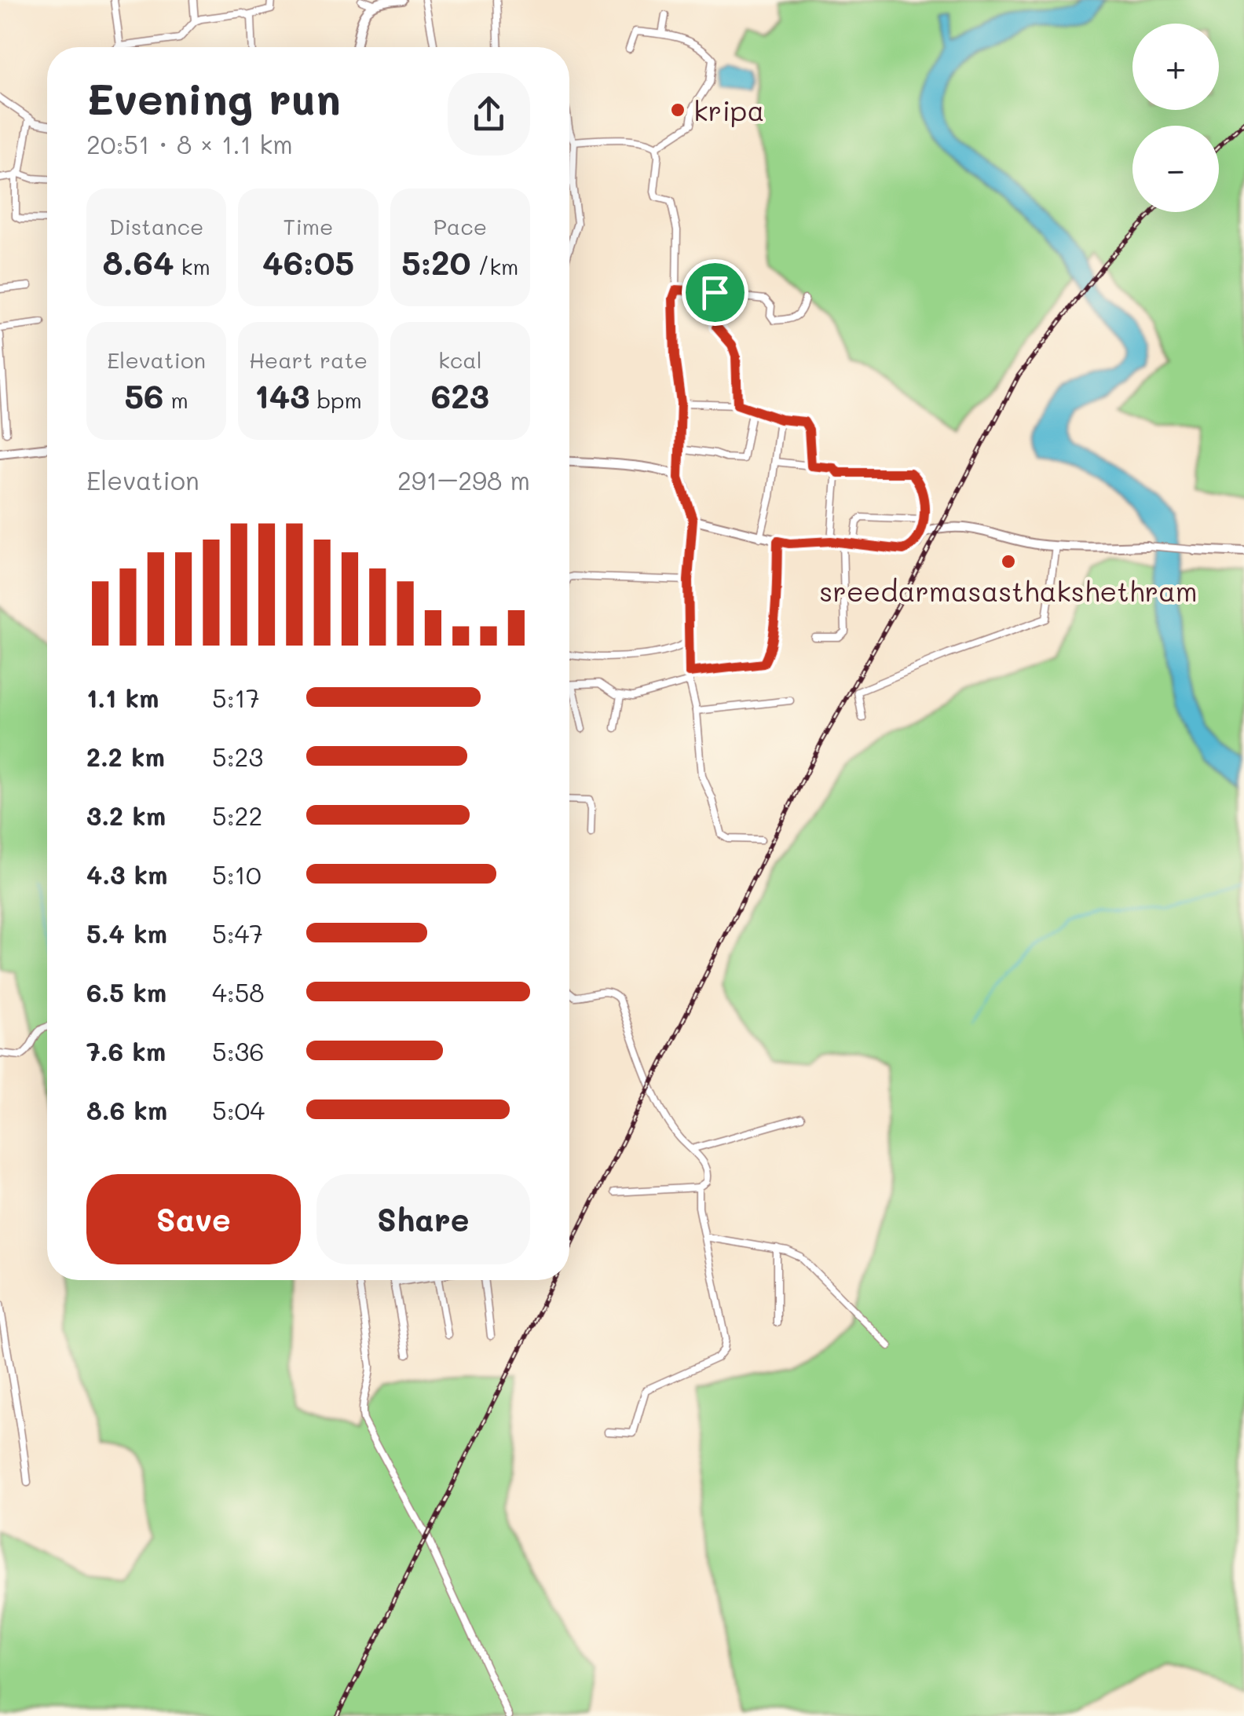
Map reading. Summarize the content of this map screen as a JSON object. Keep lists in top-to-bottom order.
{
  "places": ["kripa", "sreedarmasasthakshethram"],
  "page": {
    "map_buttons": ["+", "−"],
    "heading": ["Evening run", "20:51 · 8 × 1.1 km"],
    "stats": [
      ["Distance", "8.64 km"],
      ["Time", "46:05"],
      ["Pace", "5:20 /km"],
      ["Elevation", "56 m"],
      ["Heart rate", "143 bpm"],
      ["kcal", "623"]
    ],
    "chart": ["Elevation", "291–298 m"],
    "list": [
      {
        "name": "1.1 km",
        "note": "5:17"
      },
      {
        "name": "2.2 km",
        "note": "5:23"
      },
      {
        "name": "3.2 km",
        "note": "5:22"
      },
      {
        "name": "4.3 km",
        "note": "5:10"
      },
      {
        "name": "5.4 km",
        "note": "5:47"
      },
      {
        "name": "6.5 km",
        "note": "4:58"
      },
      {
        "name": "7.6 km",
        "note": "5:36"
      },
      {
        "name": "8.6 km",
        "note": "5:04"
      }
    ],
    "buttons": ["Save", "Share"]
  }
}
